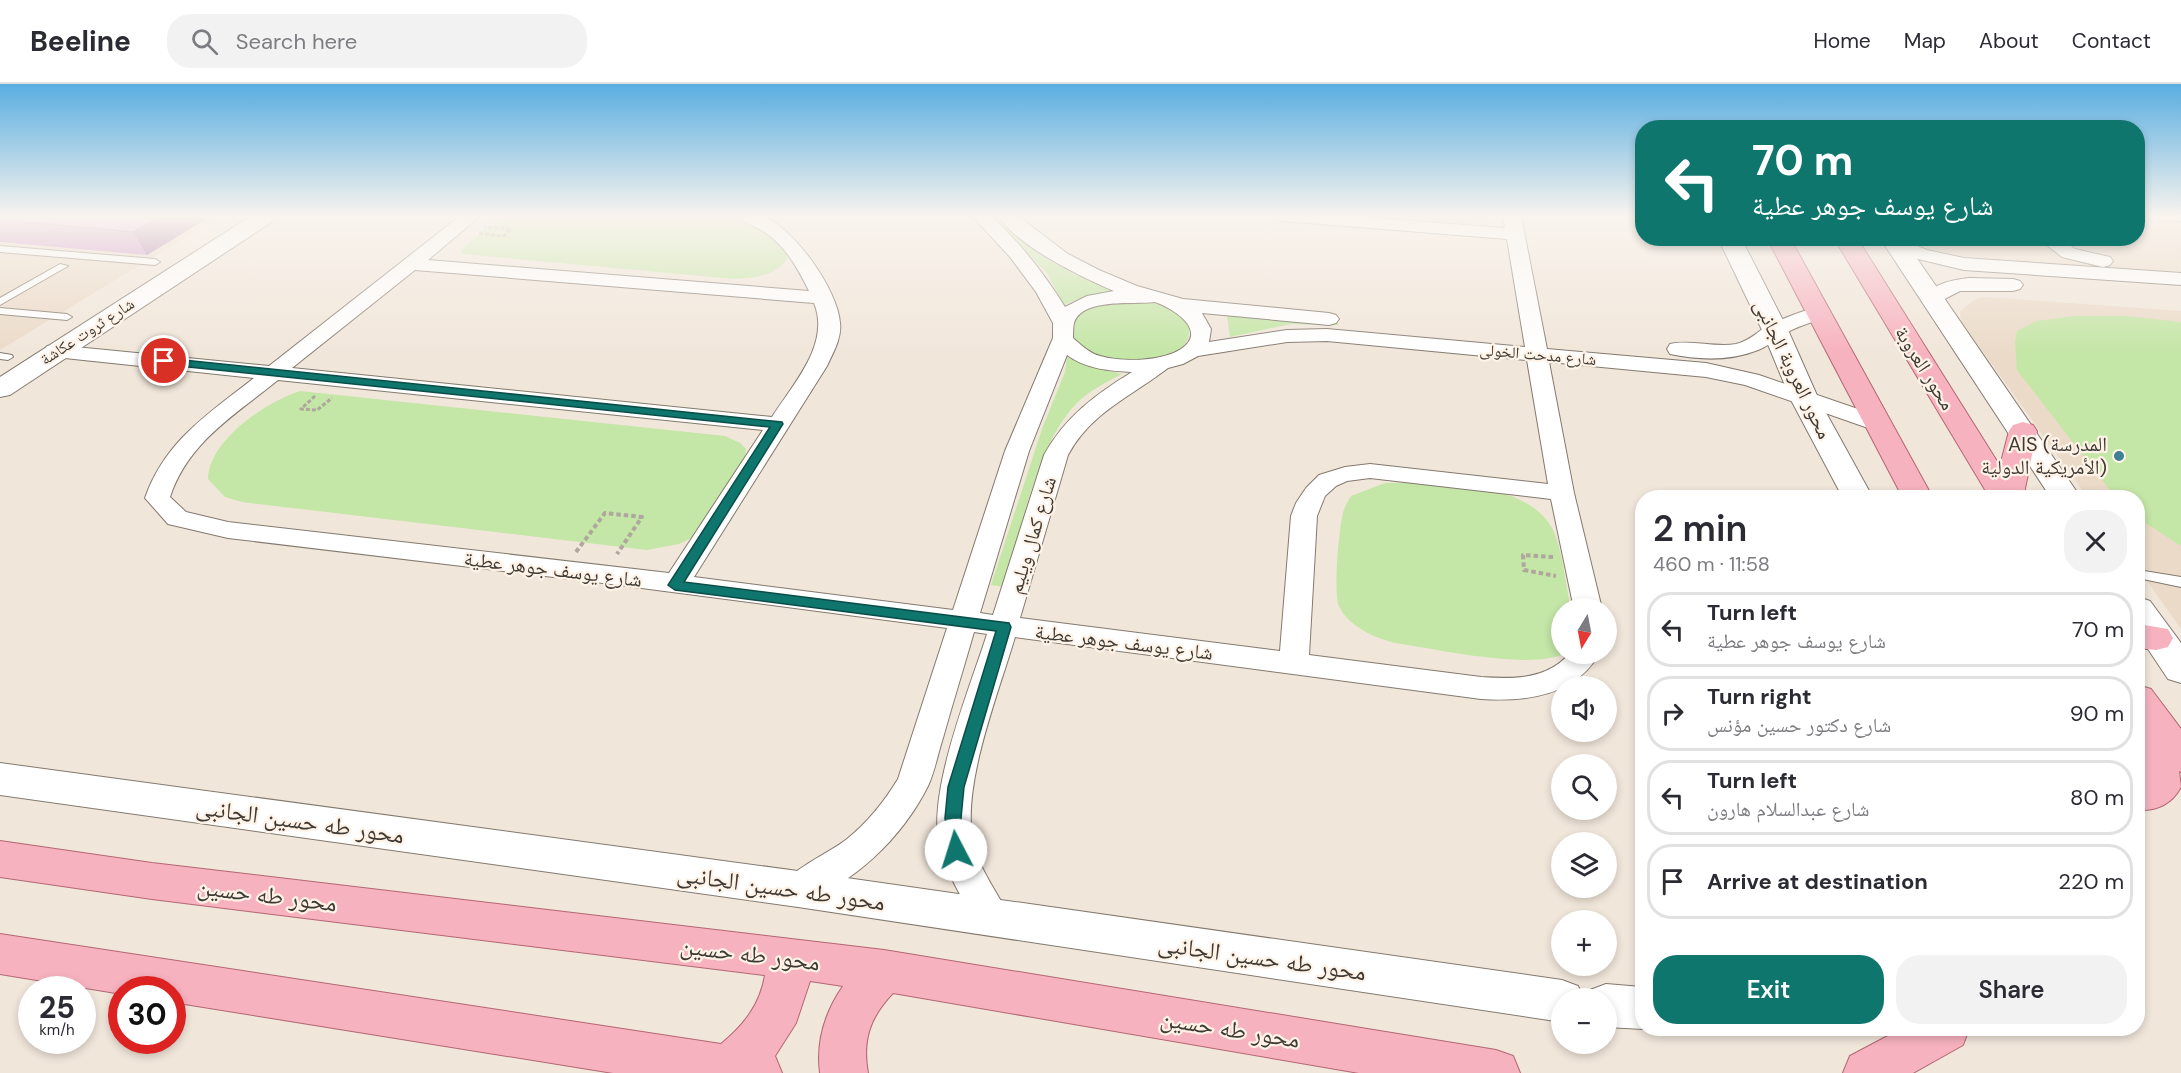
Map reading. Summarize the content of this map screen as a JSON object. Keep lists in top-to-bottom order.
{
  "streets": {
    "main road": ["محور العروبة", "محور طه حسين"],
    "street": [
      "شارع ثروت عكاشة",
      "شارع مدحت الخولى",
      "محور العروبة الجانبى",
      "شارع كمال ويليم",
      "شارع يوسف جوهر عطية",
      "محور طه حسين الجانبى"
    ]
  },
  "crossings": [
    ["شارع مدحت الخولى", "محور العروبة الجانبى"],
    ["شارع مدحت الخولى", "شارع كمال ويليم"],
    ["شارع كمال ويليم", "شارع يوسف جوهر عطية"],
    ["شارع كمال ويليم", "محور طه حسين الجانبى"]
  ],
  "places": ["AIS (المدرسة الأمريكية الدولية)"],
  "north": "bottom",
  "page": {
    "header": "Beeline",
    "search": "Search here",
    "nav": [
      "Home",
      "Map",
      "About",
      "Contact"
    ],
    "turn": ["70 m", "شارع يوسف جوهر عطية"],
    "heading": ["2 min", "460 m · 11:58"],
    "list": [
      {
        "name": "Turn left",
        "note": "شارع يوسف جوهر عطية",
        "value": "70 m"
      },
      {
        "name": "Turn right",
        "note": "شارع دكتور حسين مؤنس",
        "value": "90 m"
      },
      {
        "name": "Turn left",
        "note": "شارع عبدالسلام هارون",
        "value": "80 m"
      },
      {
        "name": "Arrive at destination",
        "value": "220 m"
      }
    ],
    "map_buttons": ["+", "−"],
    "buttons": ["Exit", "Share"],
    "speed": "25 km/h",
    "limit": "30"
  }
}
